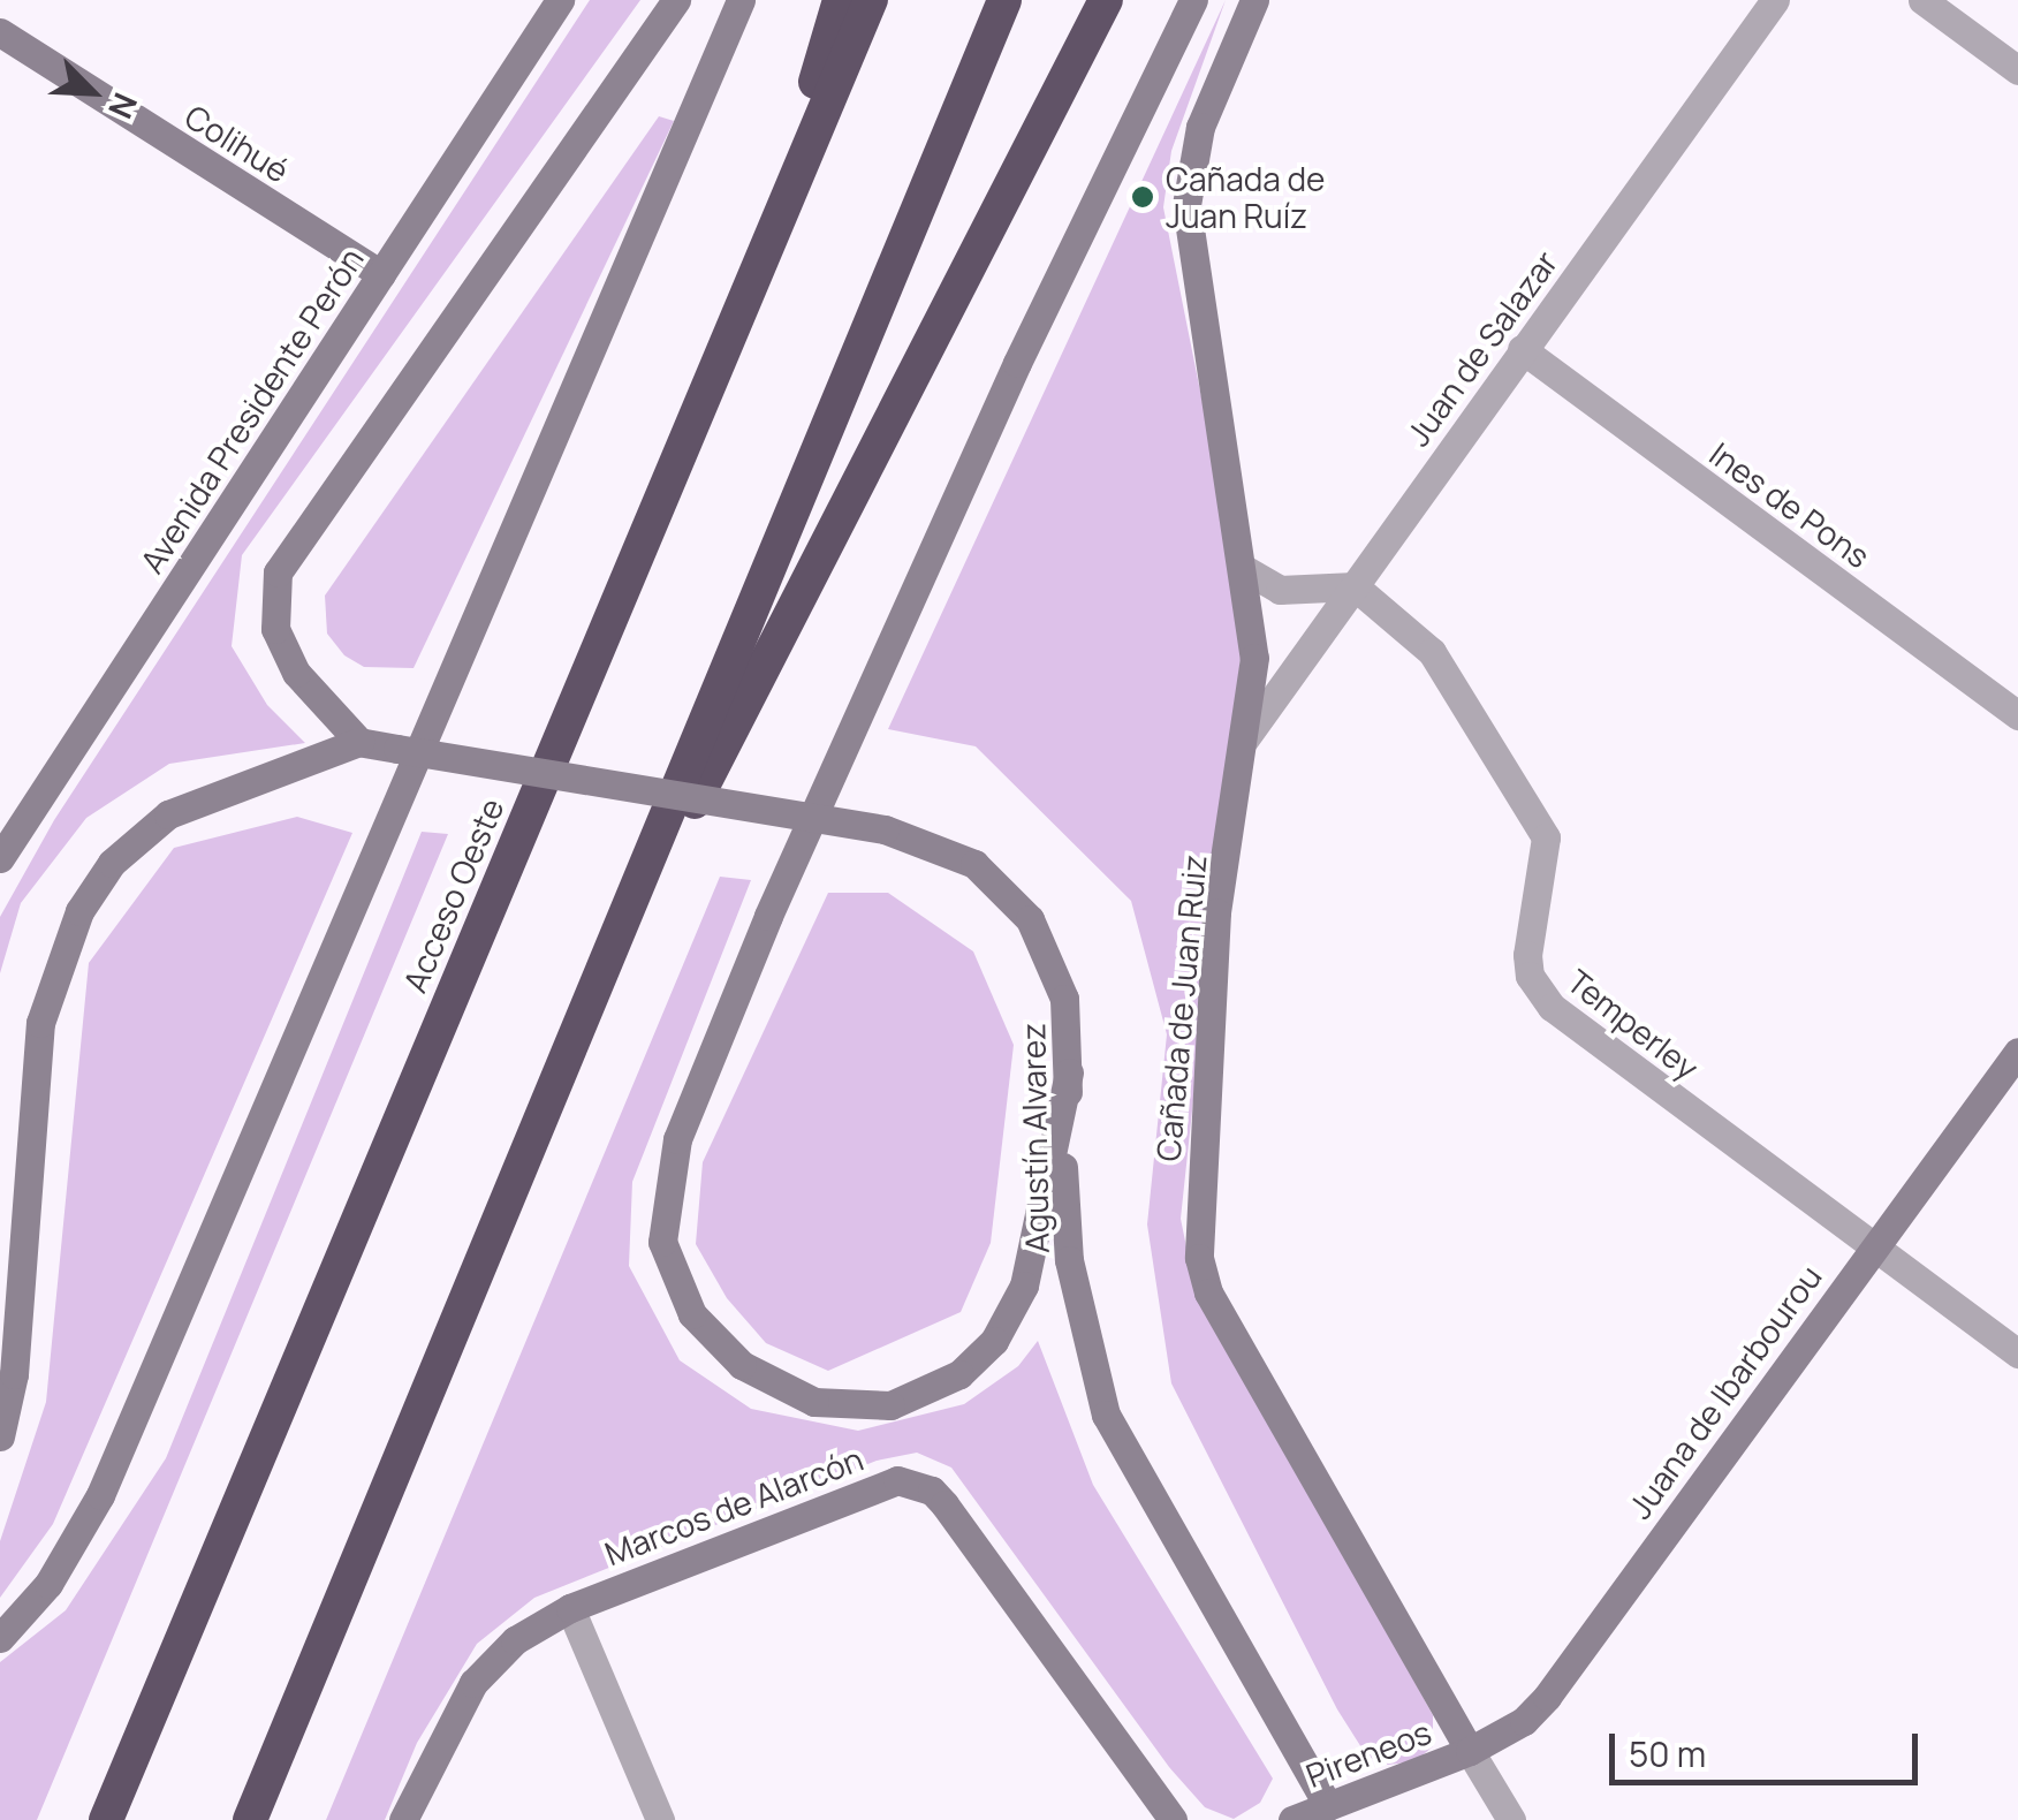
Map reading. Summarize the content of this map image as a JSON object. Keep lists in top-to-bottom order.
{
  "streets": {
    "highway": ["Acceso Oeste"],
    "main road": [
      "Colihué",
      "Avenida Presidente Perón",
      "Cañada de Juan Ruiz",
      "Agustín Alvarez",
      "Juana de Ibarbourou",
      "Marcos de Alarcón",
      "Pireneos"
    ],
    "street": ["Juan de Salazar", "Ines de Pons", "Temperley"]
  },
  "crossings": [
    ["Colihué", "Avenida Presidente Perón"],
    ["Juan de Salazar", "Ines de Pons"],
    ["Juan de Salazar", "Cañada de Juan Ruiz"],
    ["Juan de Salazar", "Temperley"],
    ["Cañada de Juan Ruiz", "Juana de Ibarbourou"],
    ["Cañada de Juan Ruiz", "Pireneos"],
    ["Temperley", "Juana de Ibarbourou"],
    ["Agustín Alvarez", "Pireneos"],
    ["Juana de Ibarbourou", "Pireneos"]
  ],
  "places": ["Cañada de Juan Ruíz"],
  "scale_bar": "50 m",
  "north": "bottom right"
}
